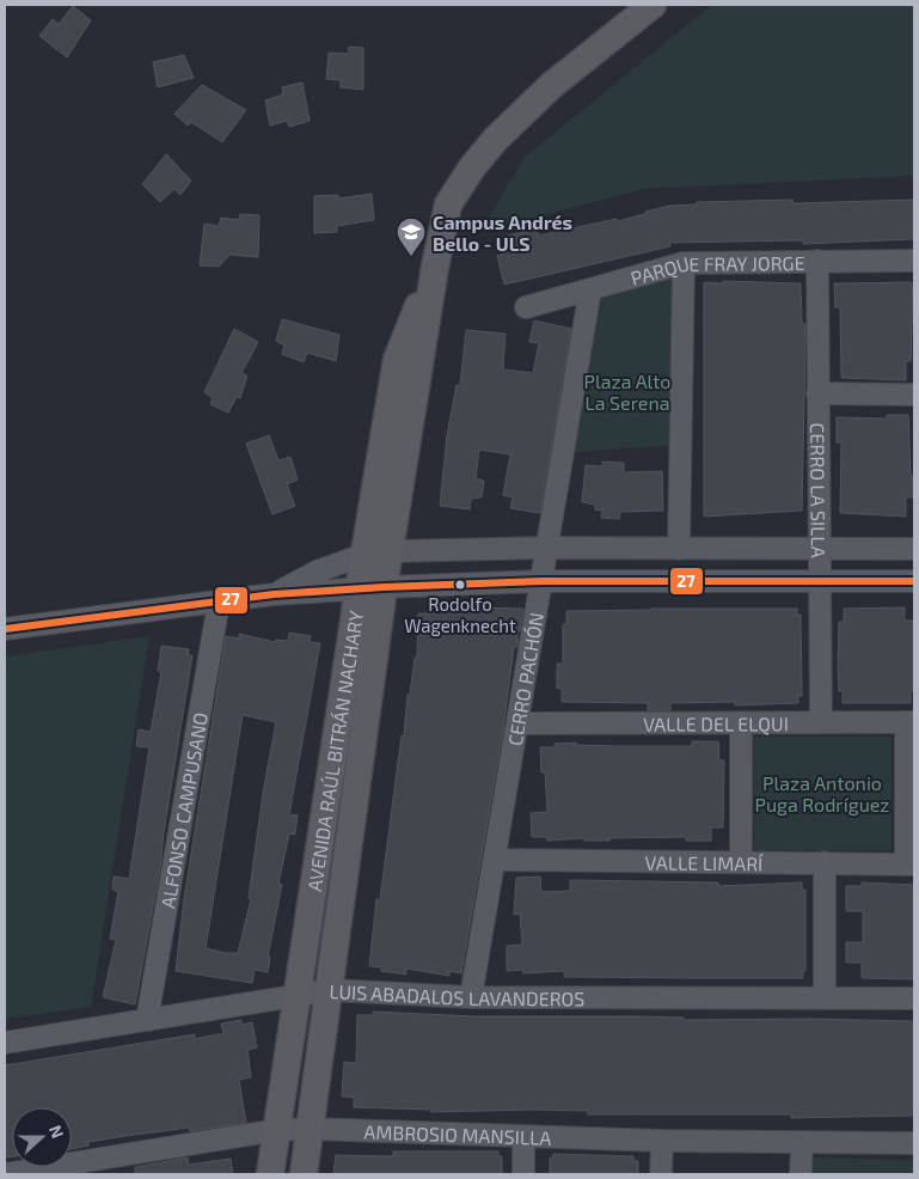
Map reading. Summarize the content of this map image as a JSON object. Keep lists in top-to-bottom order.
{
  "streets": {
    "main road": ["AVENIDA RAÚL BITRÁN NACHARY"],
    "street": [
      "PARQUE FRAY JORGE",
      "CERRO LA SILLA",
      "CERRO PACHÓN",
      "VALLE DEL ELQUI",
      "ALFONSO CAMPUSANO",
      "VALLE LIMARÍ",
      "LUIS ABADALOS LAVANDEROS",
      "AMBROSIO MANSILLA"
    ]
  },
  "crossings": [
    ["PARQUE FRAY JORGE", "CERRO LA SILLA"],
    ["PARQUE FRAY JORGE", "CERRO PACHÓN"],
    ["CERRO LA SILLA", "VALLE DEL ELQUI"],
    ["CERRO PACHÓN", "VALLE DEL ELQUI"],
    ["CERRO PACHÓN", "VALLE LIMARÍ"],
    ["CERRO PACHÓN", "LUIS ABADALOS LAVANDEROS"],
    ["AVENIDA RAÚL BITRÁN NACHARY", "LUIS ABADALOS LAVANDEROS"],
    ["AVENIDA RAÚL BITRÁN NACHARY", "AMBROSIO MANSILLA"],
    ["ALFONSO CAMPUSANO", "LUIS ABADALOS LAVANDEROS"]
  ],
  "parks": ["Plaza Alto La Serena", "Plaza Antonio Puga Rodríguez"],
  "places": {
    "school or university": ["Campus Andrés Bello - ULS"],
    "other": ["Rodolfo Wagenknecht"]
  },
  "lines": ["transit line 27"],
  "north": "right"
}
